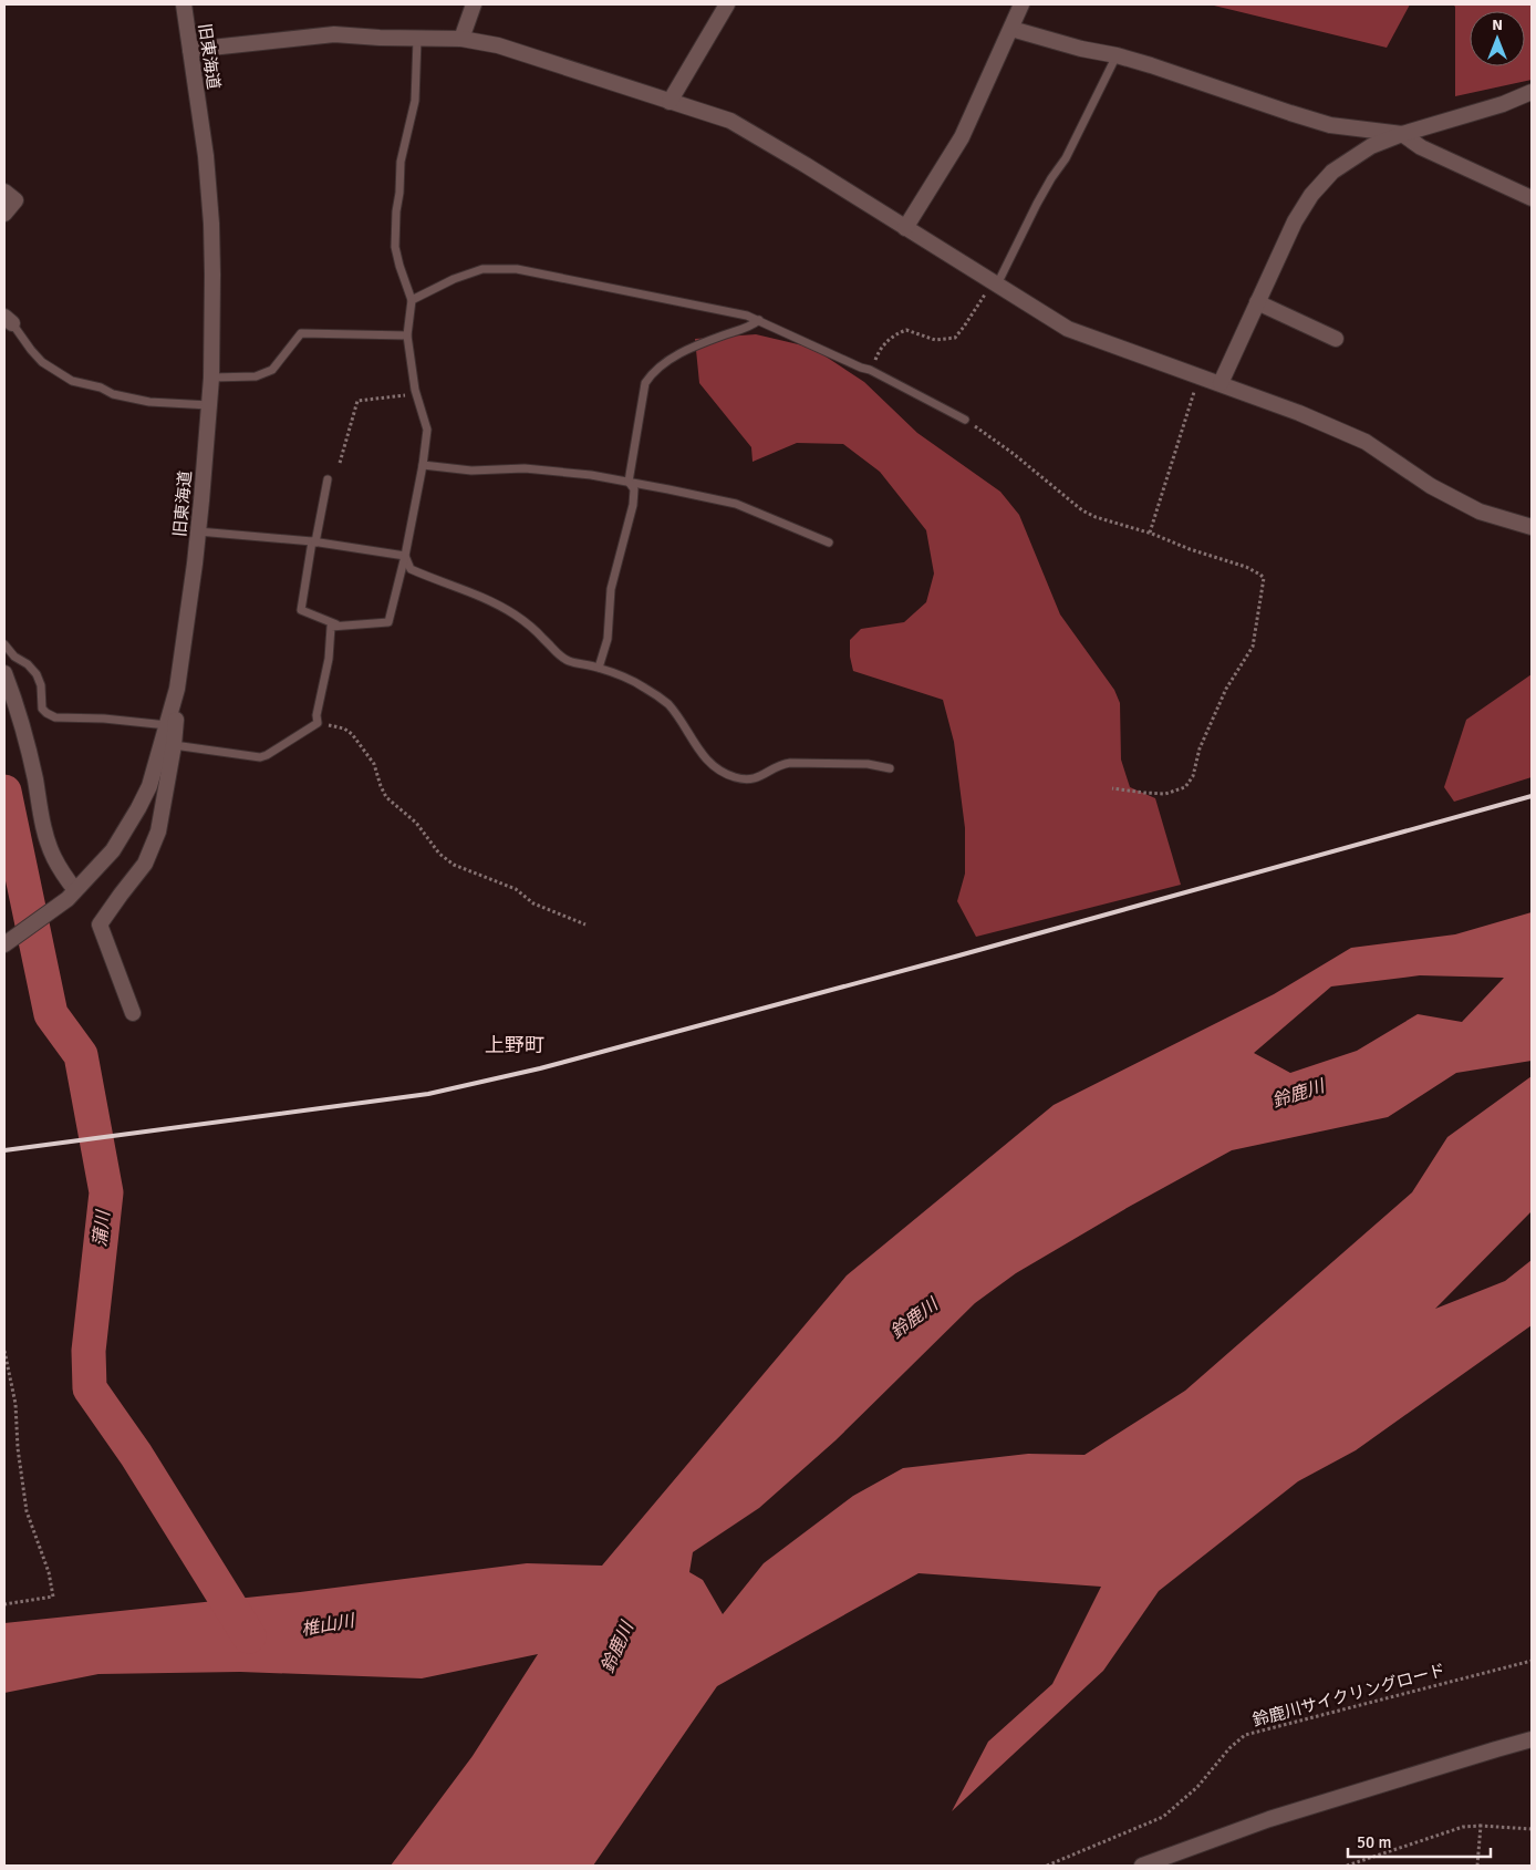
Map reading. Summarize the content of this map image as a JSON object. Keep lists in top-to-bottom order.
{
  "streets": {
    "street": ["旧東海道"],
    "path": ["鈴鹿川サイクリングロード"]
  },
  "districts": ["上野町"],
  "water": ["鈴鹿川", "蒲川", "椎山川"],
  "scale_bar": "50 m",
  "north": "top"
}
